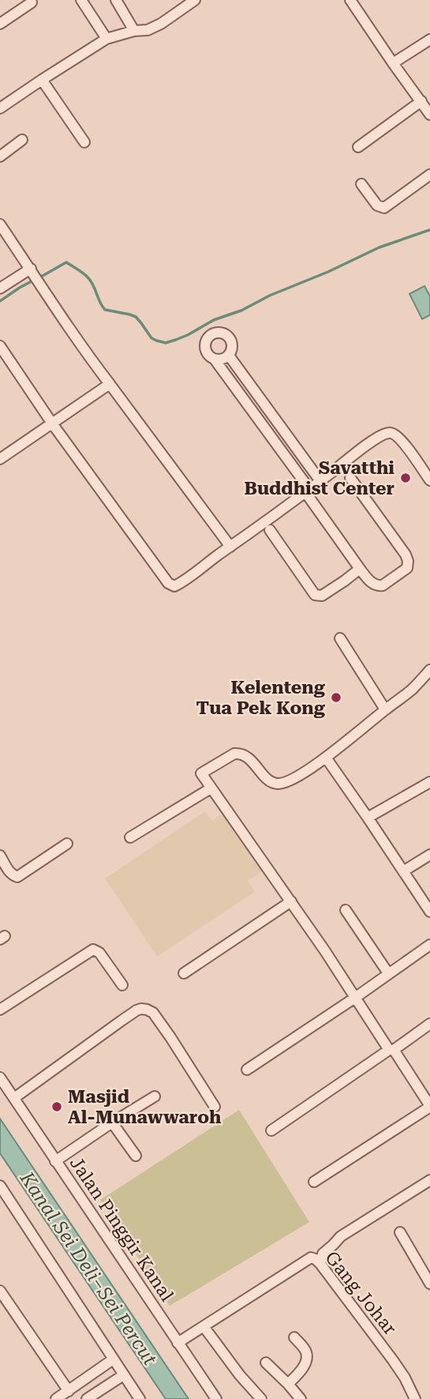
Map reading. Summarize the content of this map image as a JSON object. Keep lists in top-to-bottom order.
{
  "streets": {
    "street": ["Jalan Pinggir Kanal", "Gang Johar"]
  },
  "crossings": [
    ["Jalan Pinggir Kanal", "Gang Johar"]
  ],
  "water": ["Kanal Sei Deli–Sei Percut"],
  "places": ["Savatthi Buddhist Center", "Kelenteng Tua Pek Kong", "Masjid Al-Munawwaroh"]
}
